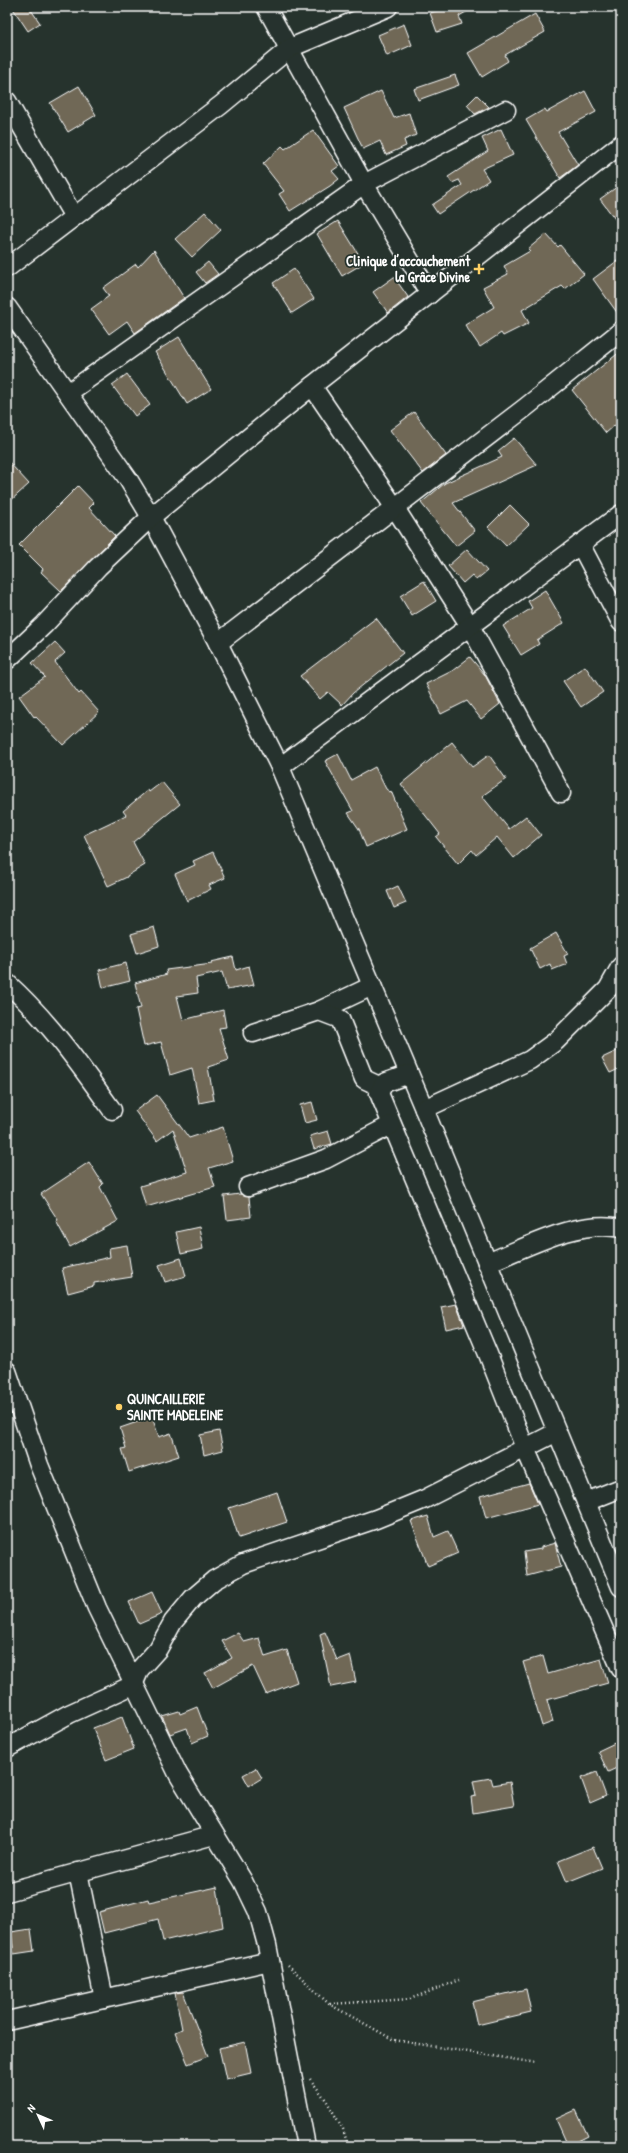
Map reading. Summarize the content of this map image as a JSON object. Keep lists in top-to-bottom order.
{
  "places": {
    "health": ["Clinique d’accouchement la Grâce Divine"],
    "other": ["QUINCAILLERIE SAINTE MADELEINE"]
  },
  "north": "top left"
}
